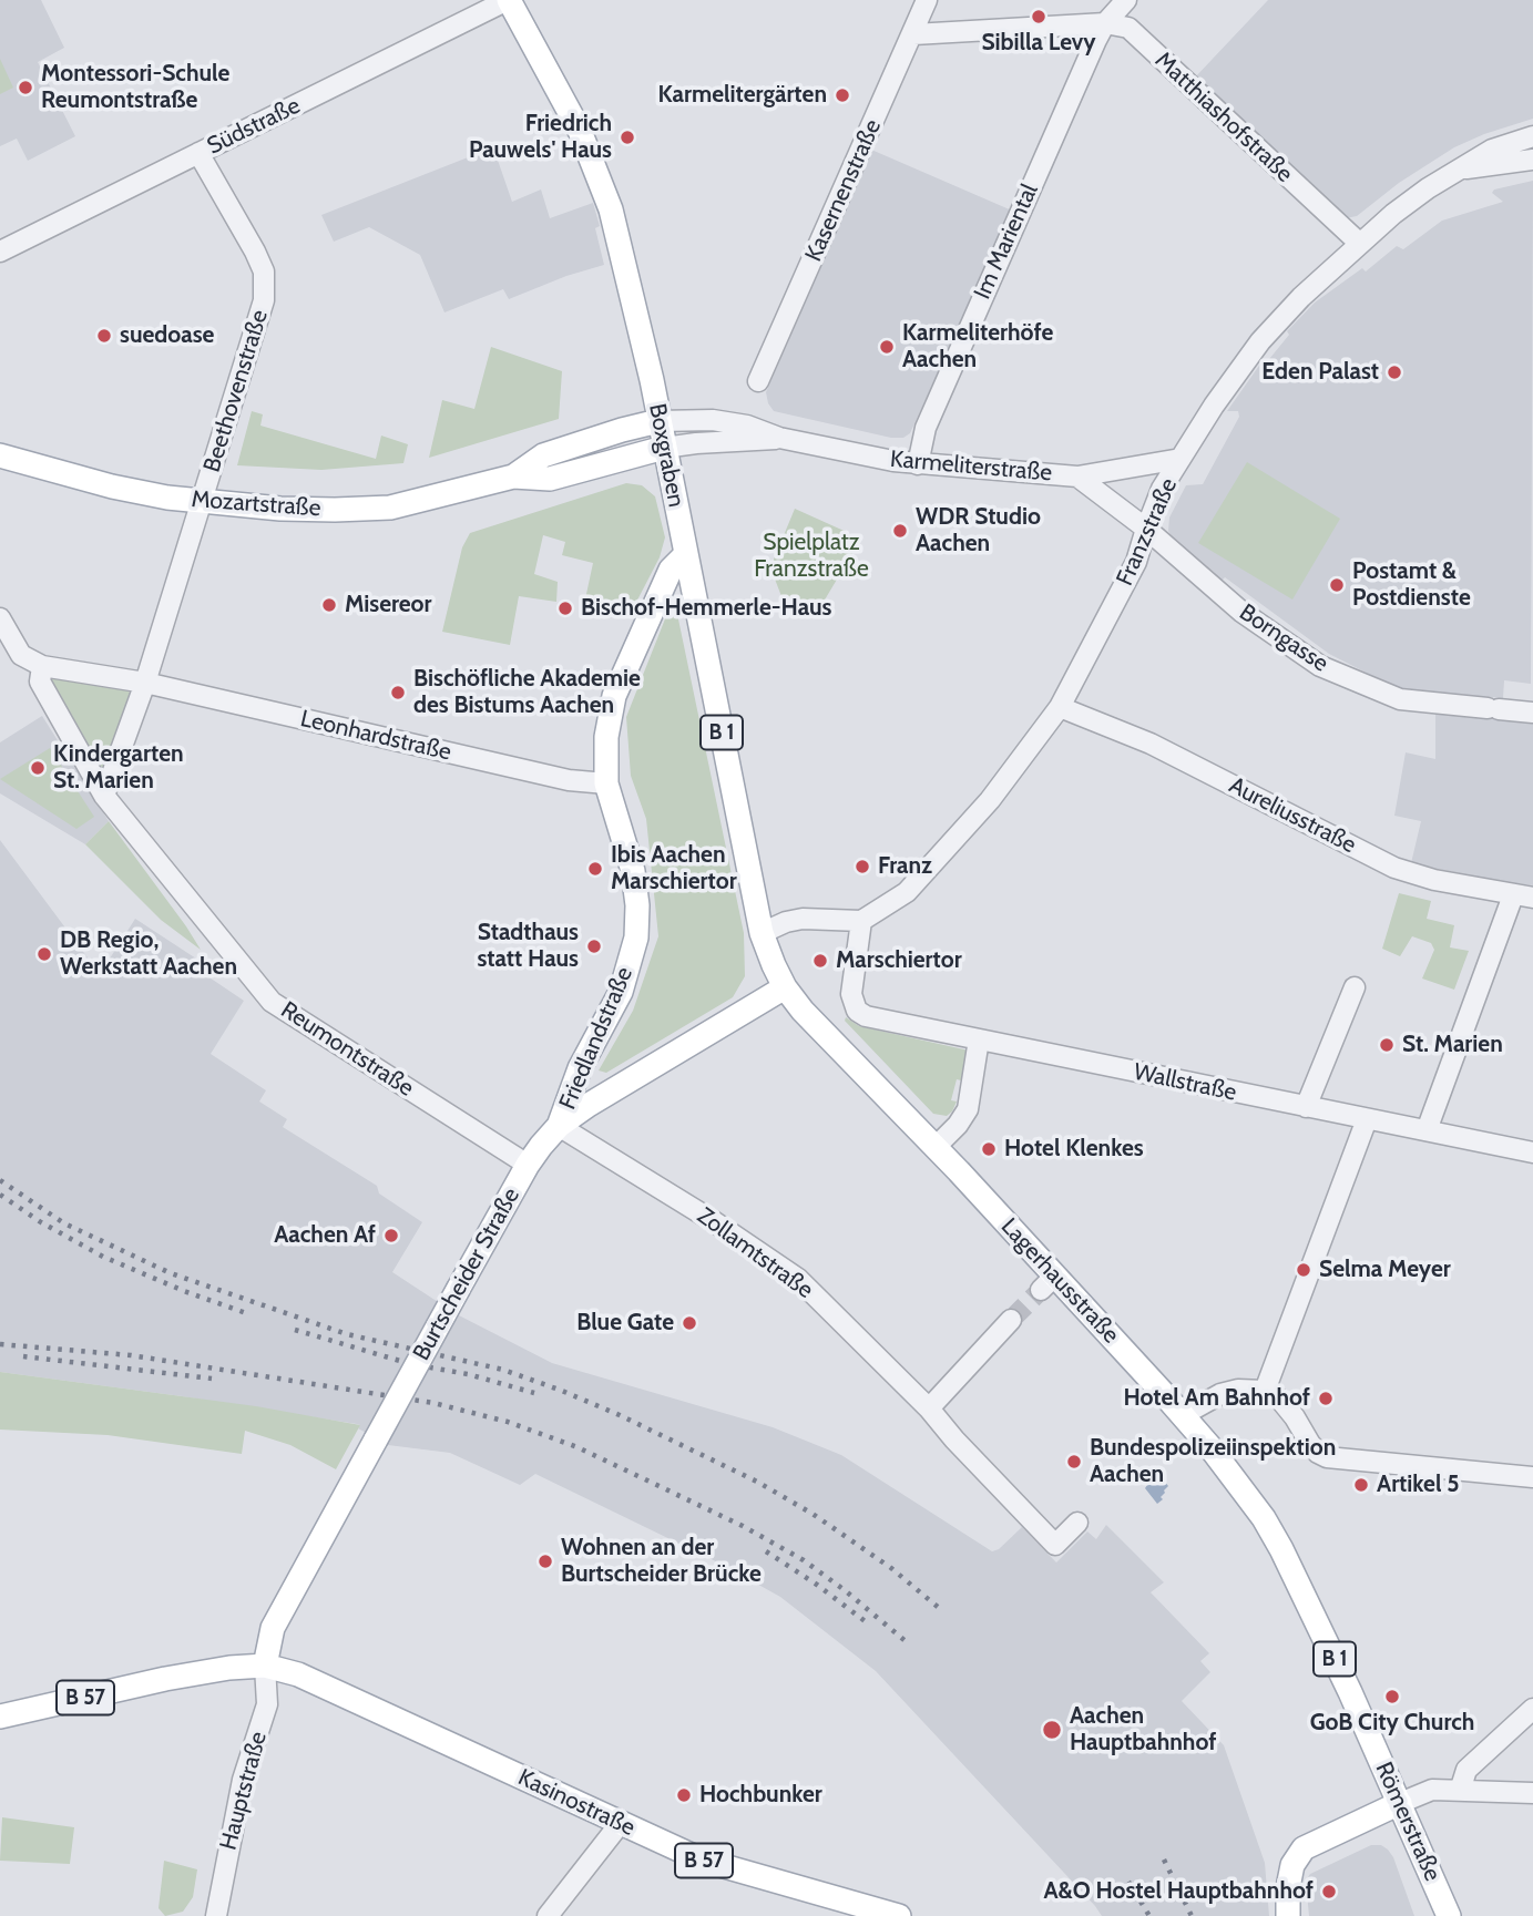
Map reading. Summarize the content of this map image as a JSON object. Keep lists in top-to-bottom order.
{
  "streets": {
    "main road": [
      "Boxgraben",
      "Mozartstraße",
      "B 1",
      "Friedlandstraße",
      "Burtscheider Straße",
      "Lagerhausstraße",
      "B 57",
      "Kasinostraße",
      "Römerstraße"
    ],
    "street": [
      "Matthiashofstraße",
      "Südstraße",
      "Kasernenstraße",
      "Im Mariental",
      "Beethovenstraße",
      "Karmeliterstraße",
      "Franzstraße",
      "Borngasse",
      "Leonhardstraße",
      "Aureliusstraße",
      "Reumontstraße",
      "Wallstraße",
      "Zollamtstraße",
      "Hauptstraße"
    ]
  },
  "crossings": [
    ["Matthiashofstraße", "Im Mariental"],
    ["Matthiashofstraße", "Franzstraße"],
    ["Südstraße", "Beethovenstraße"],
    ["Südstraße", "Boxgraben"],
    ["Im Mariental", "Karmeliterstraße"],
    ["Beethovenstraße", "Mozartstraße"],
    ["Beethovenstraße", "Leonhardstraße"],
    ["Beethovenstraße", "Reumontstraße"],
    ["Boxgraben", "Karmeliterstraße"],
    ["Boxgraben", "Mozartstraße"],
    ["Boxgraben", "Friedlandstraße"],
    ["Boxgraben", "Lagerhausstraße"],
    ["Karmeliterstraße", "Mozartstraße"],
    ["Karmeliterstraße", "Franzstraße"],
    ["Karmeliterstraße", "Borngasse"],
    ["Franzstraße", "Borngasse"],
    ["Franzstraße", "Aureliusstraße"],
    ["Franzstraße", "Wallstraße"],
    ["Leonhardstraße", "Friedlandstraße"],
    ["Leonhardstraße", "Reumontstraße"],
    ["Friedlandstraße", "Zollamtstraße"],
    ["Friedlandstraße", "Burtscheider Straße"],
    ["Reumontstraße", "Burtscheider Straße"],
    ["Zollamtstraße", "Burtscheider Straße"],
    ["Burtscheider Straße", "Lagerhausstraße"],
    ["Burtscheider Straße", "B 57"],
    ["Burtscheider Straße", "Hauptstraße"],
    ["Burtscheider Straße", "Kasinostraße"],
    ["Lagerhausstraße", "Römerstraße"],
    ["B 57", "Hauptstraße"],
    ["B 57", "Kasinostraße"],
    ["Hauptstraße", "Kasinostraße"]
  ],
  "parks": ["Spielplatz Franzstraße"],
  "places": [
    "Sibilla Levy",
    "Montessori-Schule Reumontstraße",
    "Karmelitergärten",
    "Friedrich Pauwels' Haus",
    "suedoase",
    "Karmeliterhöfe Aachen",
    "Eden Palast",
    "WDR Studio Aachen",
    "Postamt & Postdienste",
    "Misereor",
    "Bischof-Hemmerle-Haus",
    "Bischöfliche Akademie des Bistums Aachen",
    "Kindergarten St. Marien",
    "Franz",
    "Ibis Aachen Marschiertor",
    "Stadthaus statt Haus",
    "DB Regio, Werkstatt Aachen",
    "Marschiertor",
    "St. Marien",
    "Hotel Klenkes",
    "Aachen Af",
    "Selma Meyer",
    "Blue Gate",
    "Hotel Am Bahnhof",
    "Bundespolizeiinspektion Aachen",
    "Artikel 5",
    "Wohnen an der Burtscheider Brücke",
    "GoB City Church",
    "Aachen Hauptbahnhof",
    "Hochbunker",
    "A&O Hostel Hauptbahnhof"
  ]
}
